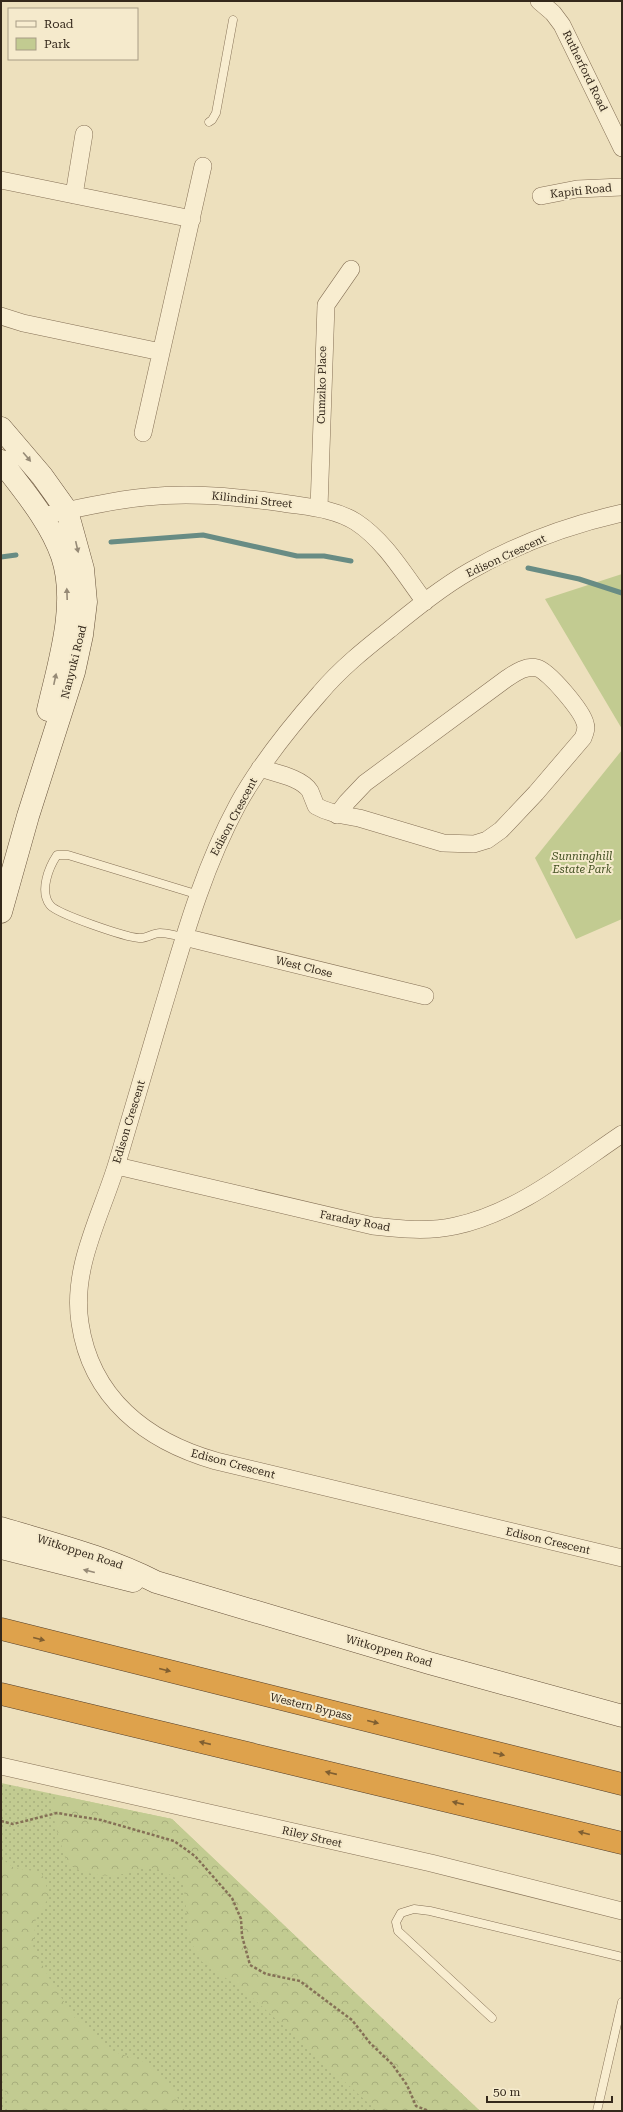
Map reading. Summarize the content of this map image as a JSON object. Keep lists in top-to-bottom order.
{
  "streets": {
    "highway": ["Western Bypass"],
    "main road": ["Nanyuki Road", "Witkoppen Road"],
    "street": [
      "Rutherford Road",
      "Kapiti Road",
      "Cumziko Place",
      "Kilindini Street",
      "Edison Crescent",
      "West Close",
      "Faraday Road",
      "Riley Street"
    ]
  },
  "crossings": [
    ["Cumziko Place", "Kilindini Street"],
    ["Kilindini Street", "Edison Crescent"],
    ["Kilindini Street", "Nanyuki Road"],
    ["Edison Crescent", "West Close"],
    ["Edison Crescent", "Faraday Road"]
  ],
  "parks": ["Sunninghill Estate Park"],
  "legend": ["Road", "Park"],
  "scale_bar": "50 m"
}
